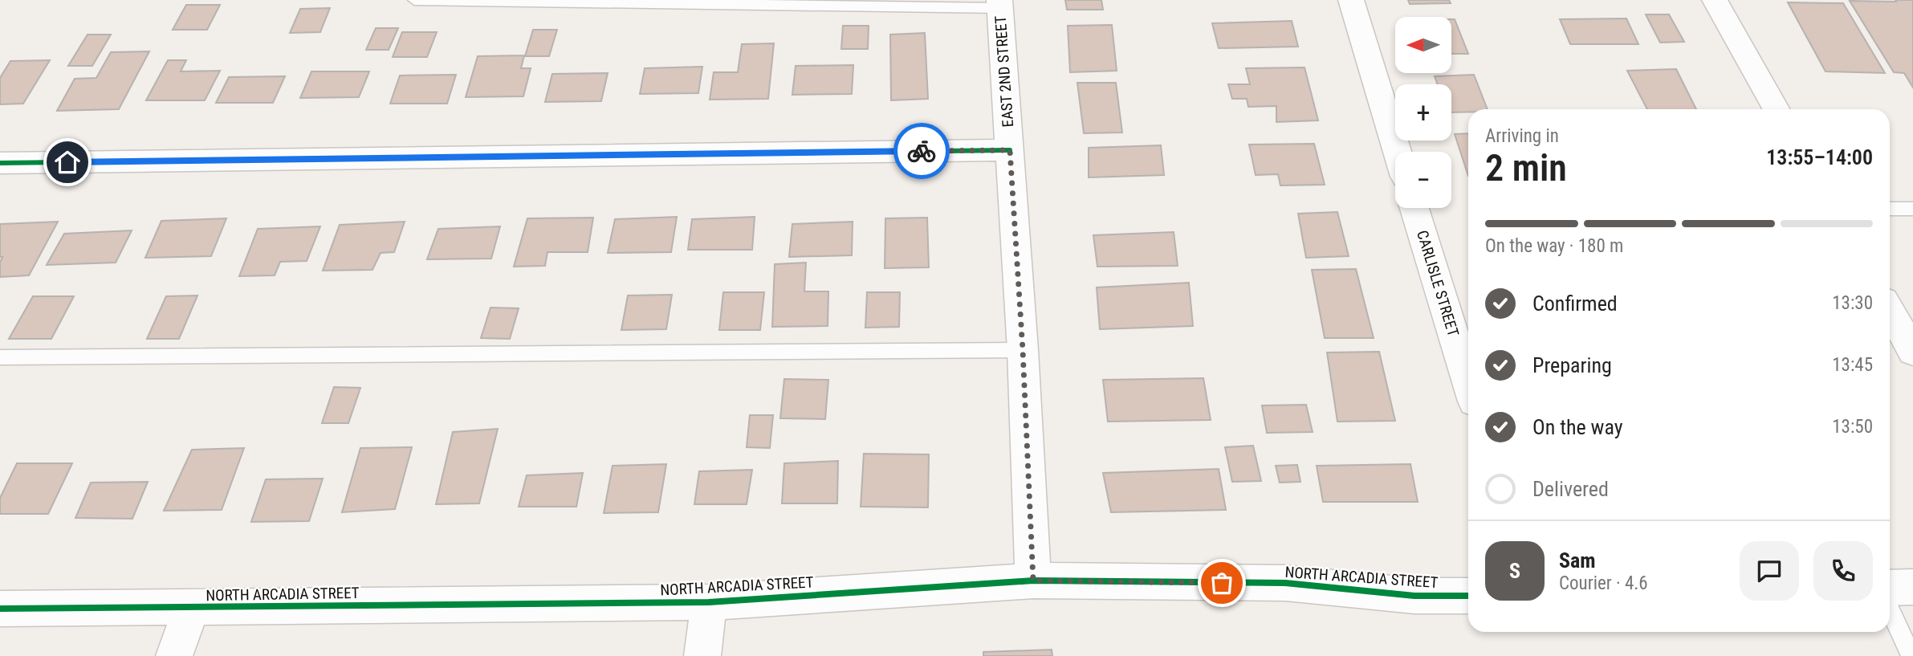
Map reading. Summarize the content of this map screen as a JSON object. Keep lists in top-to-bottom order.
{
  "streets": {
    "street": ["EAST 2ND STREET", "CARLISLE STREET", "NORTH ARCADIA STREET"]
  },
  "crossings": [
    ["EAST 2ND STREET", "NORTH ARCADIA STREET"]
  ],
  "north": "left",
  "page": {
    "map_buttons": ["+", "−"],
    "heading": ["2 min", "Arriving in", "13:55–14:00"],
    "panel": ["Sam", "Courier · 4.6"],
    "bar": "On the way · 180 m",
    "list": [
      ["Confirmed", "13:30"],
      ["Preparing", "13:45"],
      ["On the way", "13:50"],
      "Delivered"
    ],
    "round": "S"
  }
}
